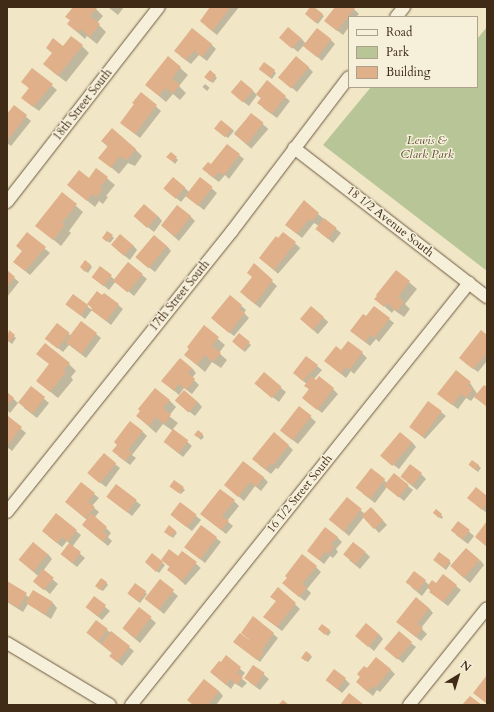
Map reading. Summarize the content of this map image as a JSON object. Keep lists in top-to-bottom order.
{
  "streets": {
    "street": [
      "18th Street South",
      "18 1/2 Avenue South",
      "17th Street South",
      "16 1/2 Street South"
    ]
  },
  "crossings": [
    ["18 1/2 Avenue South", "17th Street South"],
    ["18 1/2 Avenue South", "16 1/2 Street South"]
  ],
  "parks": ["Lewis & Clark Park"],
  "legend": ["Road", "Park", "Building"],
  "north": "top right"
}
